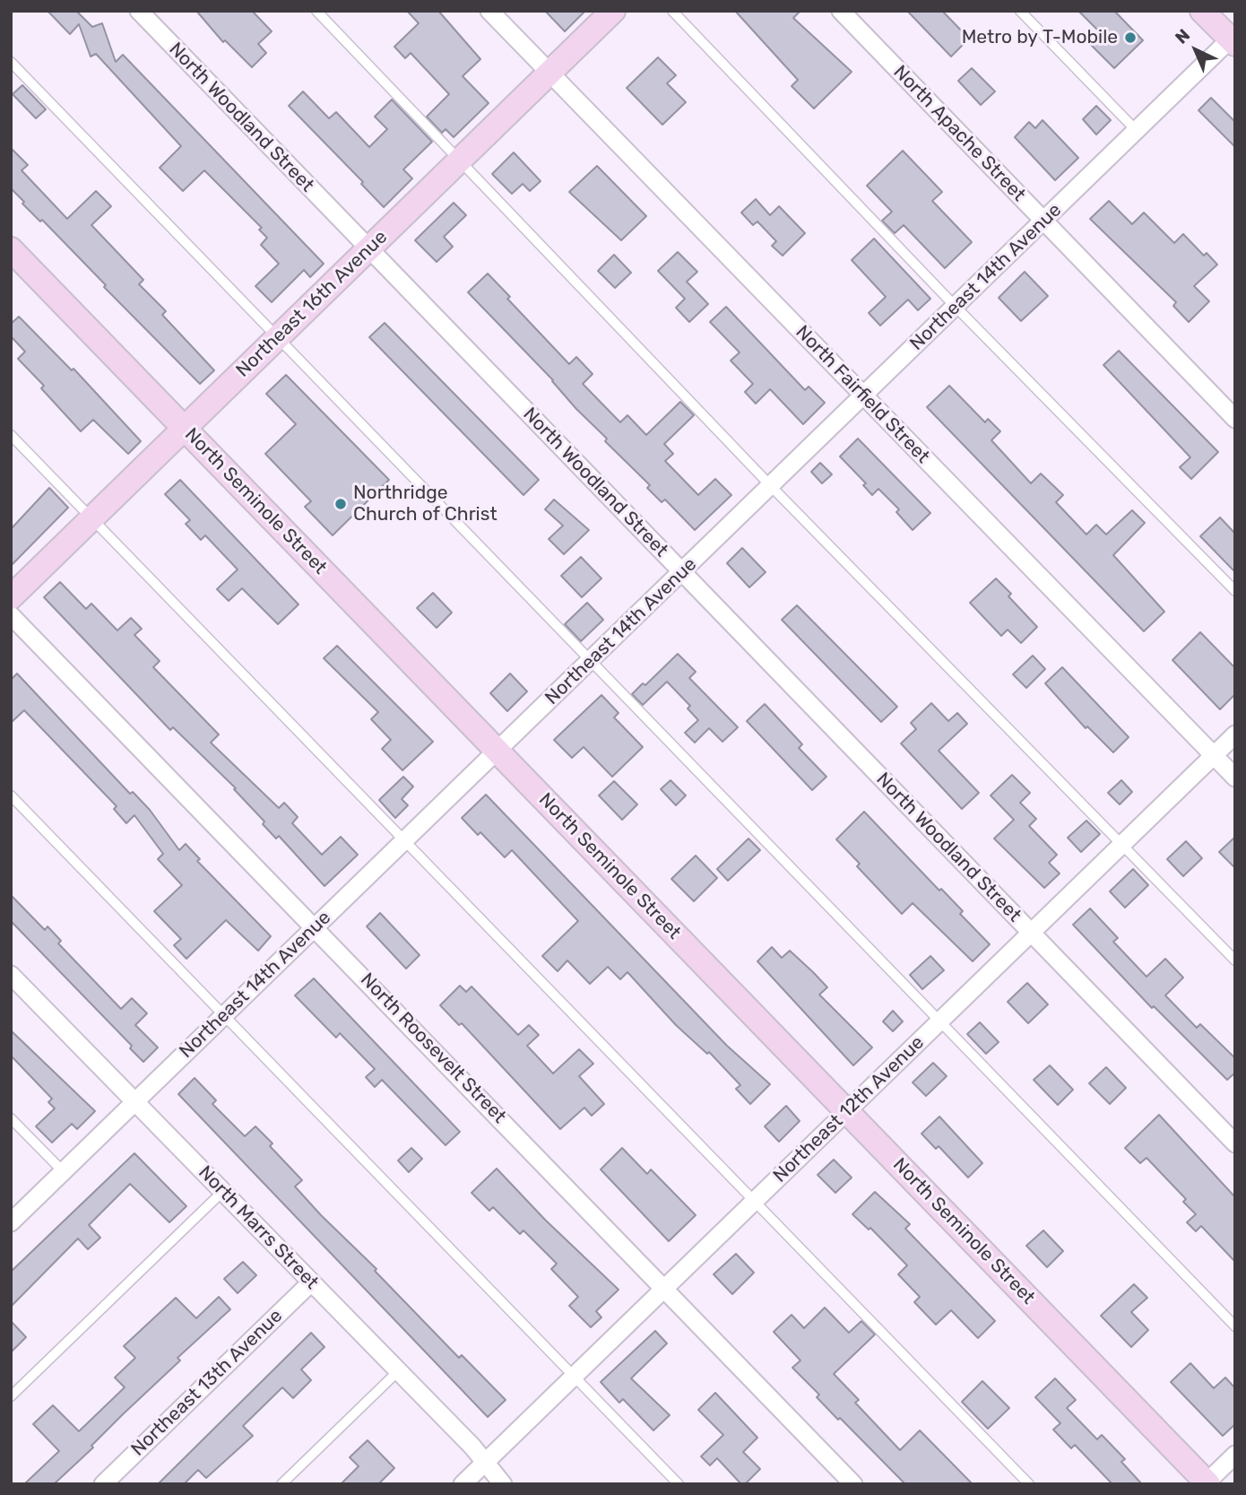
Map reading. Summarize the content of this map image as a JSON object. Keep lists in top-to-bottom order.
{
  "streets": {
    "street": [
      "North Woodland Street",
      "North Apache Street",
      "Northeast 14th Avenue",
      "Northeast 16th Avenue",
      "North Fairfield Street",
      "North Seminole Street",
      "North Roosevelt Street",
      "Northeast 12th Avenue",
      "North Marrs Street",
      "Northeast 13th Avenue"
    ]
  },
  "crossings": [
    ["North Woodland Street", "Northeast 14th Avenue"],
    ["North Woodland Street", "Northeast 16th Avenue"],
    ["North Woodland Street", "Northeast 12th Avenue"],
    ["North Apache Street", "Northeast 14th Avenue"],
    ["Northeast 14th Avenue", "North Fairfield Street"],
    ["Northeast 14th Avenue", "North Seminole Street"],
    ["Northeast 14th Avenue", "North Roosevelt Street"],
    ["Northeast 14th Avenue", "North Marrs Street"],
    ["Northeast 16th Avenue", "North Fairfield Street"],
    ["Northeast 16th Avenue", "North Seminole Street"],
    ["North Fairfield Street", "Northeast 12th Avenue"],
    ["North Seminole Street", "Northeast 12th Avenue"],
    ["North Roosevelt Street", "Northeast 12th Avenue"],
    ["Northeast 12th Avenue", "North Marrs Street"],
    ["North Marrs Street", "Northeast 13th Avenue"]
  ],
  "places": ["Metro by T-Mobile", "Northridge Church of Christ"],
  "north": "top left"
}
